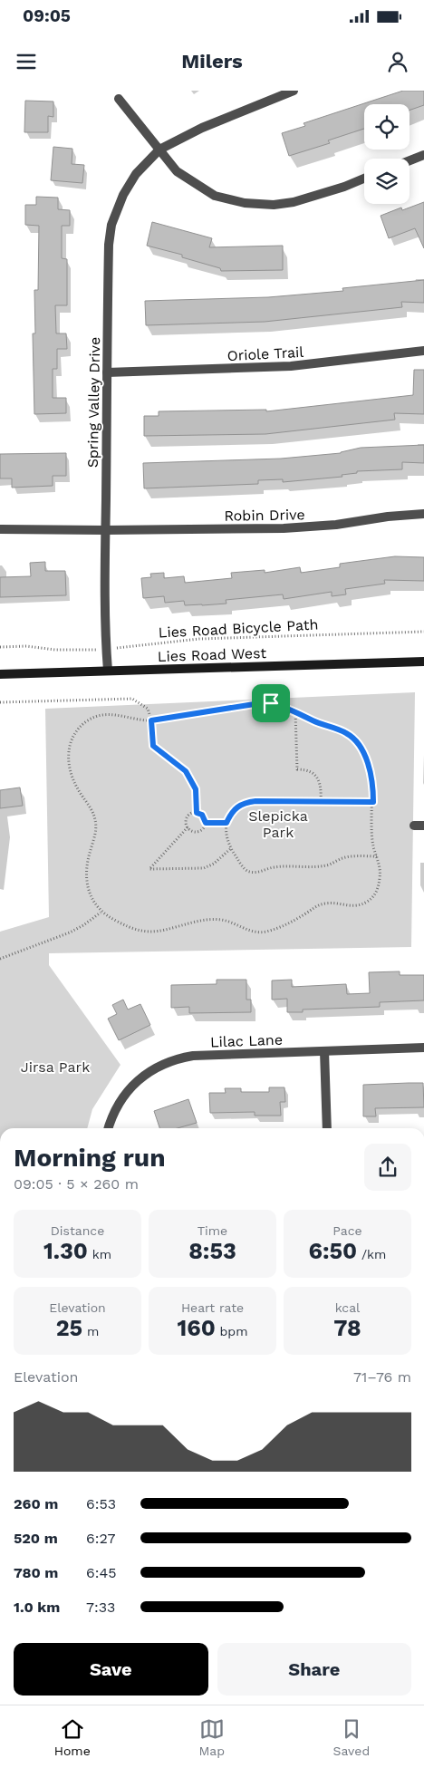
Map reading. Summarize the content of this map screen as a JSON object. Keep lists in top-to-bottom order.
{
  "streets": {
    "street": [
      "Oriole Trail",
      "Spring Valley Drive",
      "Robin Drive",
      "Lies Road West",
      "Lilac Lane"
    ],
    "path": ["Lies Road Bicycle Path"]
  },
  "crossings": [
    ["Oriole Trail", "Spring Valley Drive"],
    ["Spring Valley Drive", "Robin Drive"],
    ["Spring Valley Drive", "Lies Road Bicycle Path"],
    ["Spring Valley Drive", "Lies Road West"]
  ],
  "parks": ["Slepicka Park", "Jirsa Park"],
  "page": {
    "status": "09:05",
    "header": "Milers",
    "heading": ["Morning run", "09:05 · 5 × 260 m"],
    "stats": [
      ["Distance", "1.30 km"],
      ["Time", "8:53"],
      ["Pace", "6:50 /km"],
      ["Elevation", "25 m"],
      ["Heart rate", "160 bpm"],
      ["kcal", "78"]
    ],
    "chart": ["Elevation", "71–76 m"],
    "list": [
      {
        "name": "260 m",
        "note": "6:53"
      },
      {
        "name": "520 m",
        "note": "6:27"
      },
      {
        "name": "780 m",
        "note": "6:45"
      },
      {
        "name": "1.0 km",
        "note": "7:33"
      }
    ],
    "buttons": ["Save", "Share"],
    "tabs": ["Home", "Map", "Saved"]
  }
}
